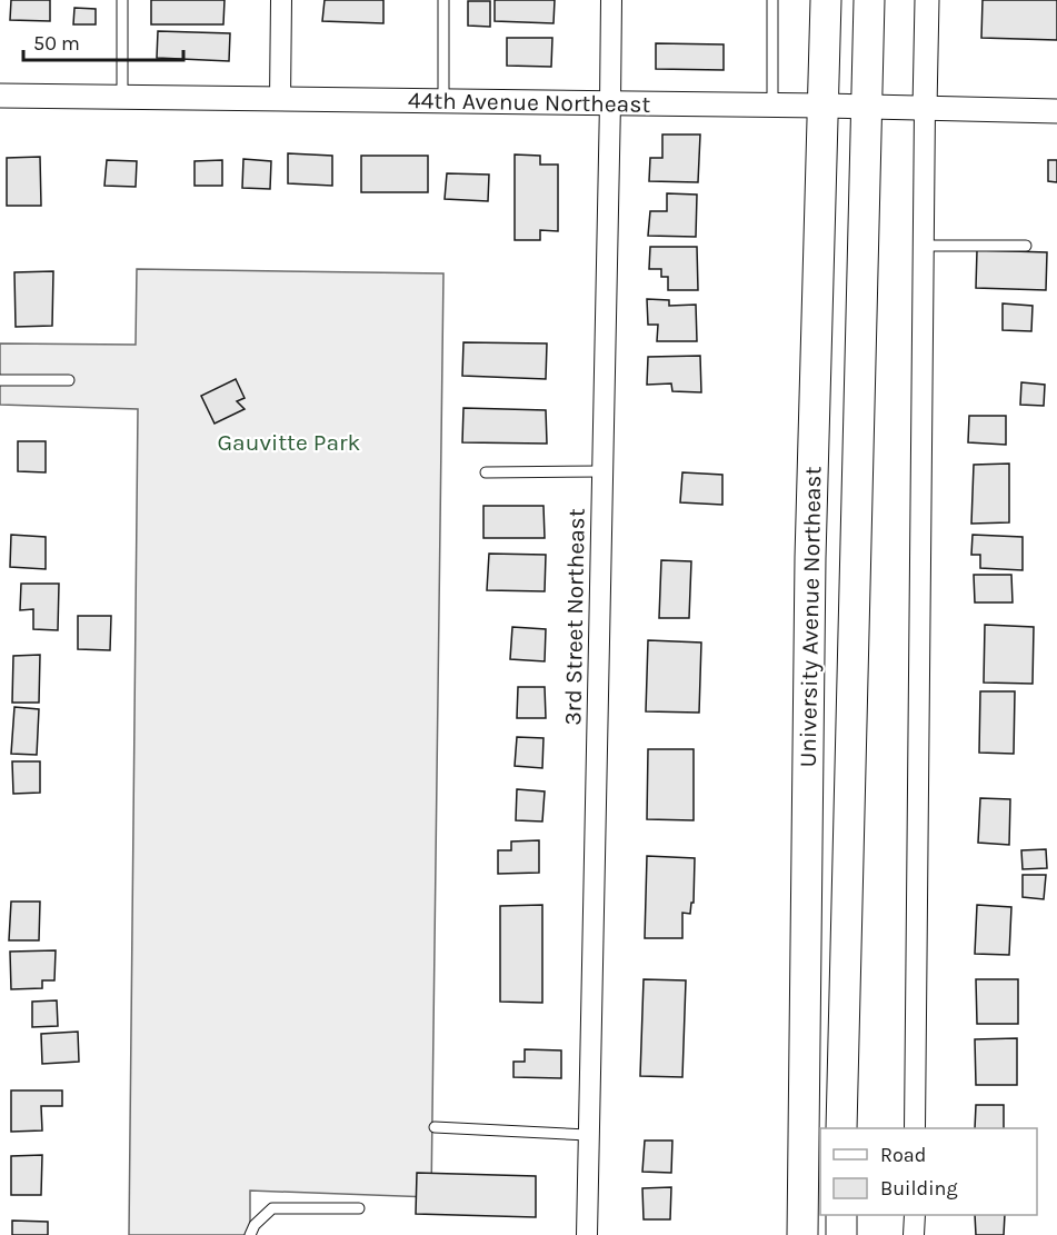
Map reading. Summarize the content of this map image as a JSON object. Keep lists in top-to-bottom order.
{
  "streets": {
    "main road": ["University Avenue Northeast"],
    "street": ["44th Avenue Northeast", "3rd Street Northeast"]
  },
  "crossings": [
    ["44th Avenue Northeast", "3rd Street Northeast"],
    ["44th Avenue Northeast", "University Avenue Northeast"]
  ],
  "parks": ["Gauvitte Park"],
  "legend": ["Road", "Building"],
  "scale_bar": "50 m"
}
